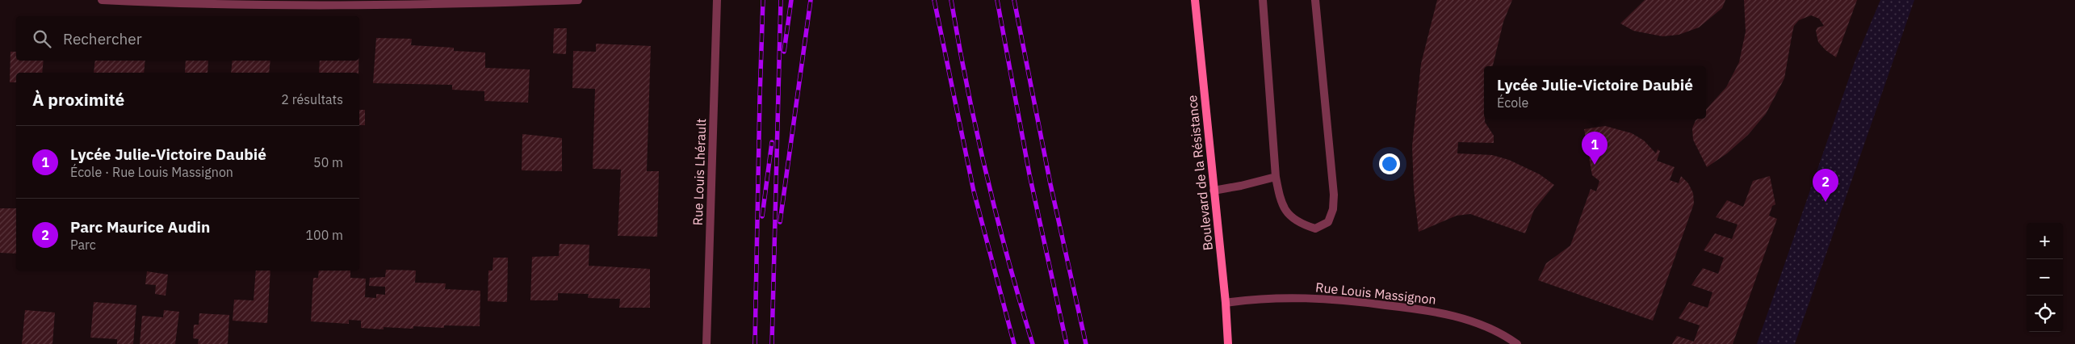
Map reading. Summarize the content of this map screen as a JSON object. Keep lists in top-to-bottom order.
{
  "streets": {
    "main road": ["Boulevard de la Résistance"],
    "street": ["Rue Louis Lhérault", "Rue Louis Massignon"]
  },
  "crossings": [
    ["Boulevard de la Résistance", "Rue Louis Massignon"]
  ],
  "page": {
    "search": "Rechercher",
    "popup": ["Lycée Julie-Victoire Daubié", "École"],
    "heading": ["À proximité", "2 résultats"],
    "list": [
      {
        "mark": "1",
        "name": "Lycée Julie-Victoire Daubié",
        "note": "École · Rue Louis Massignon",
        "value": "50 m"
      },
      {
        "mark": "2",
        "name": "Parc Maurice Audin",
        "note": "Parc",
        "value": "100 m"
      }
    ],
    "pins": ["1", "2"],
    "map_buttons": ["+", "−"]
  }
}
